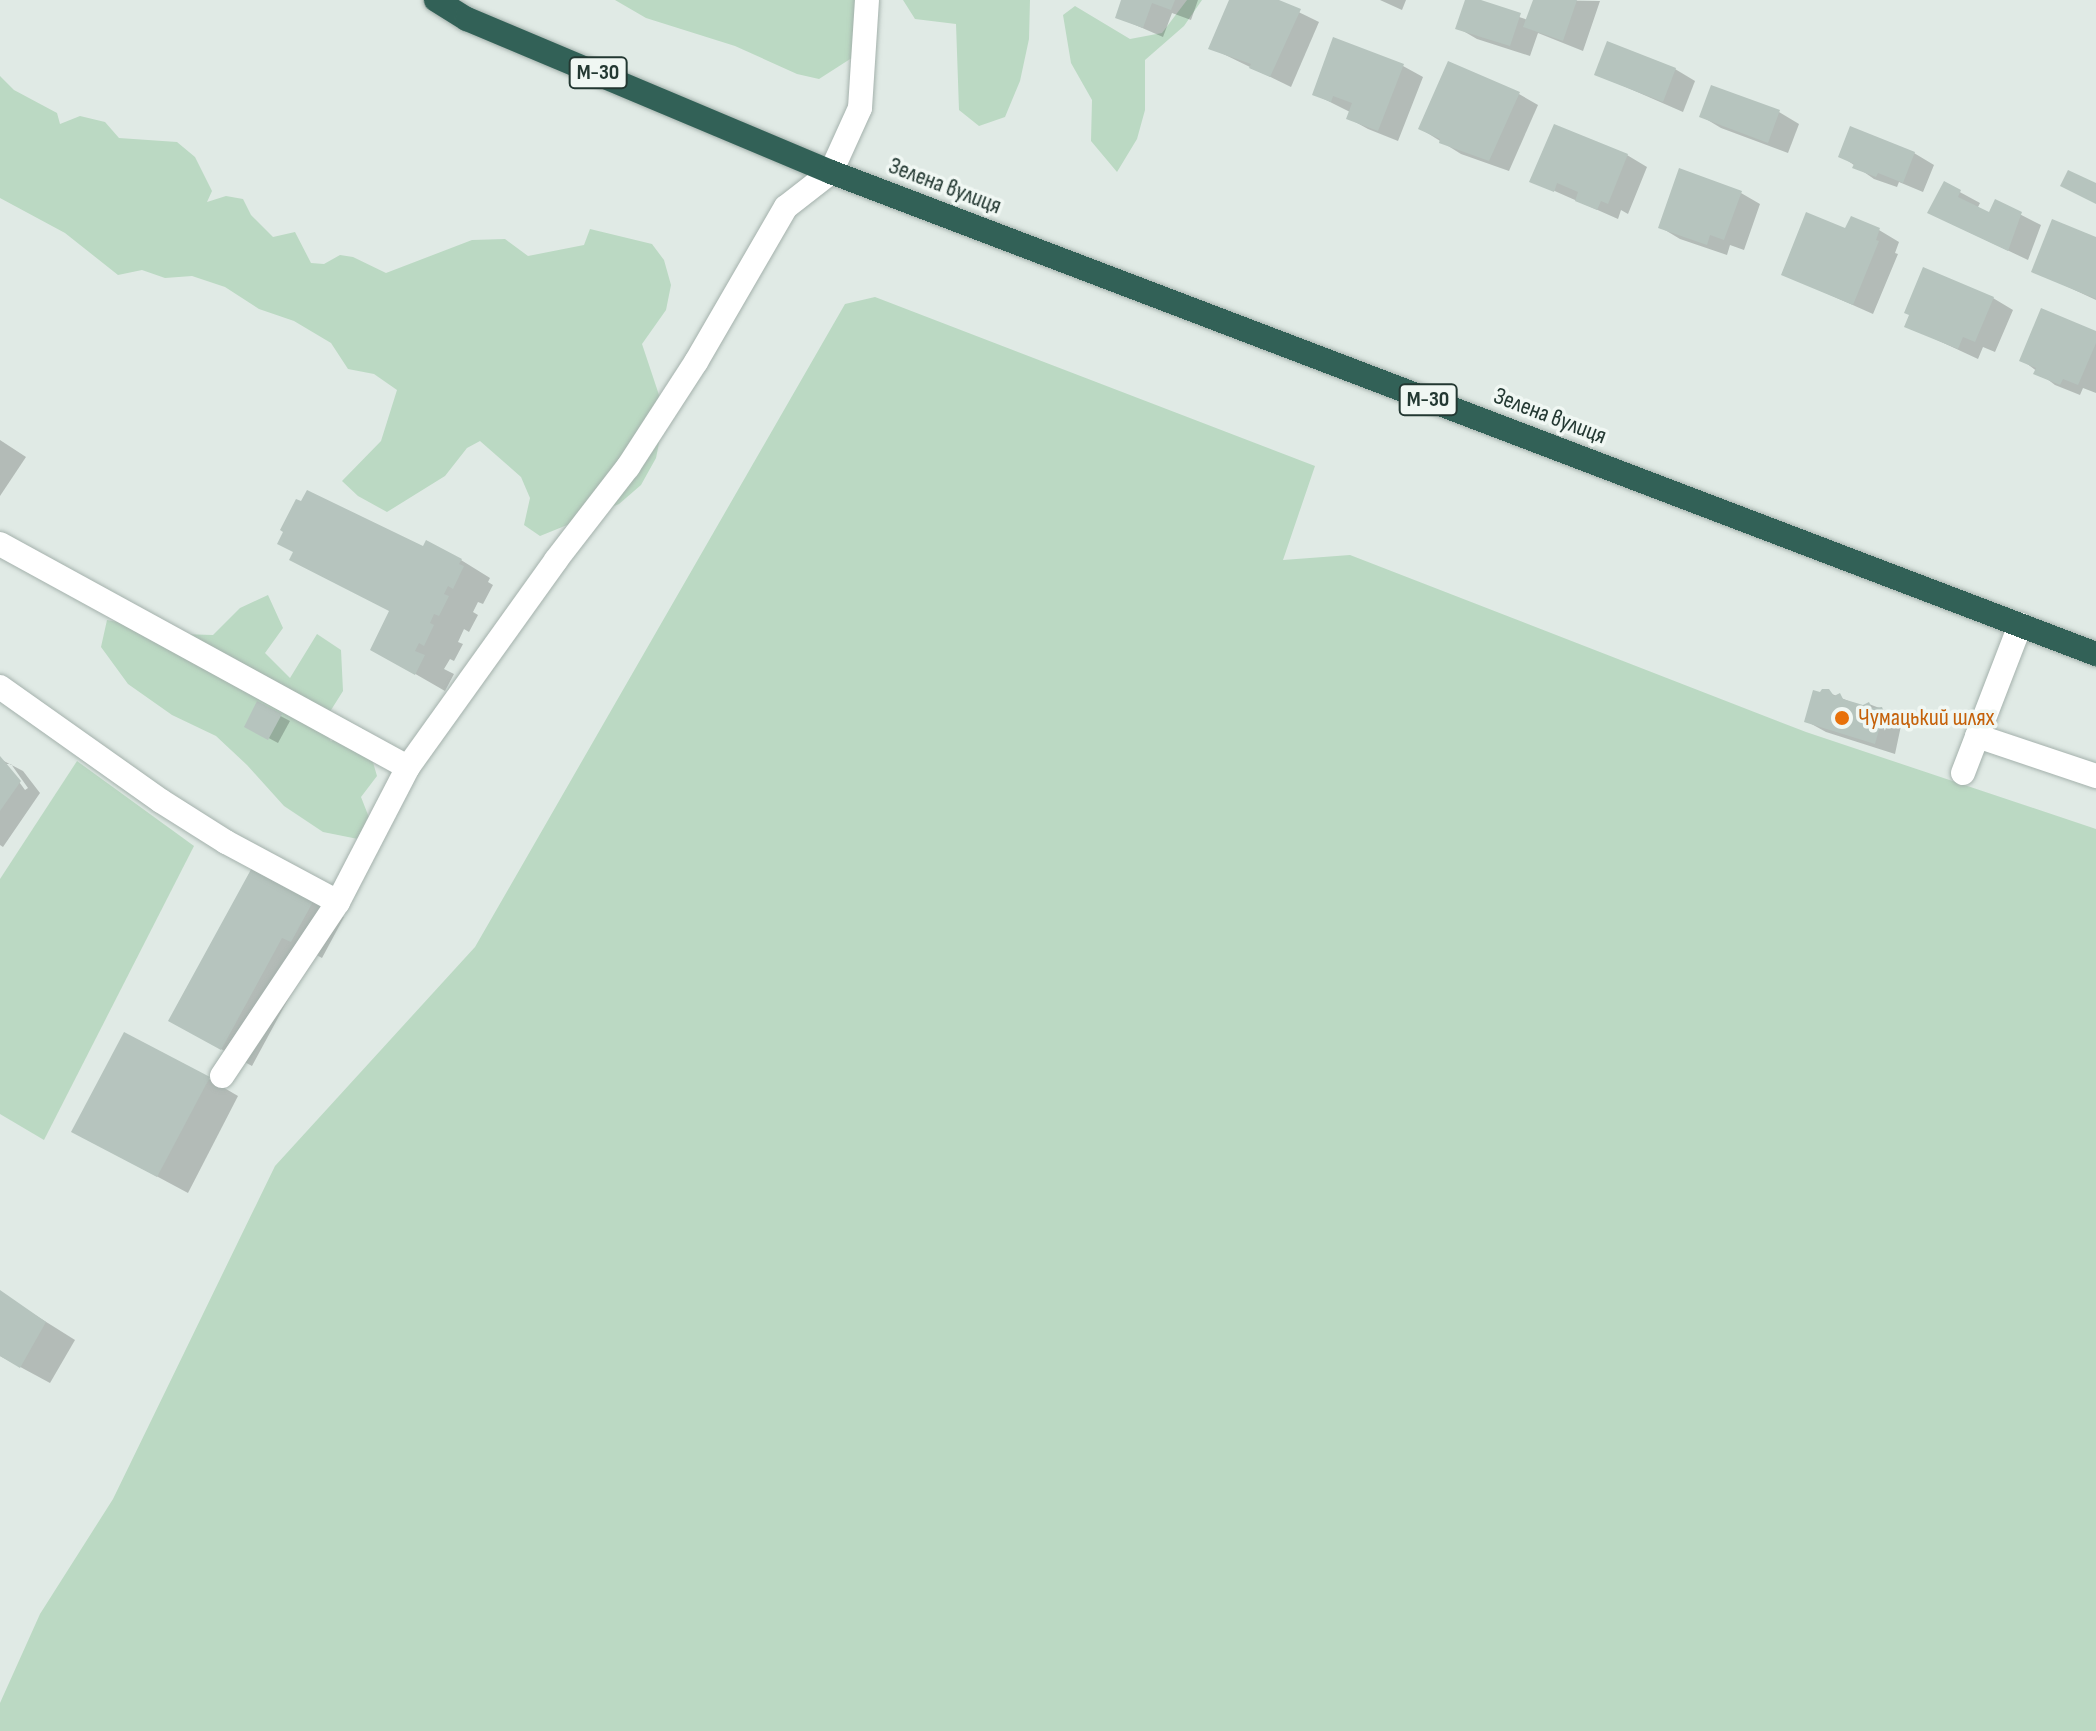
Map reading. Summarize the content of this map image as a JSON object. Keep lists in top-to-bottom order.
{
  "streets": {
    "highway": ["М-30", "Зелена вулиця"]
  },
  "places": ["Чумацький шлях"]
}
